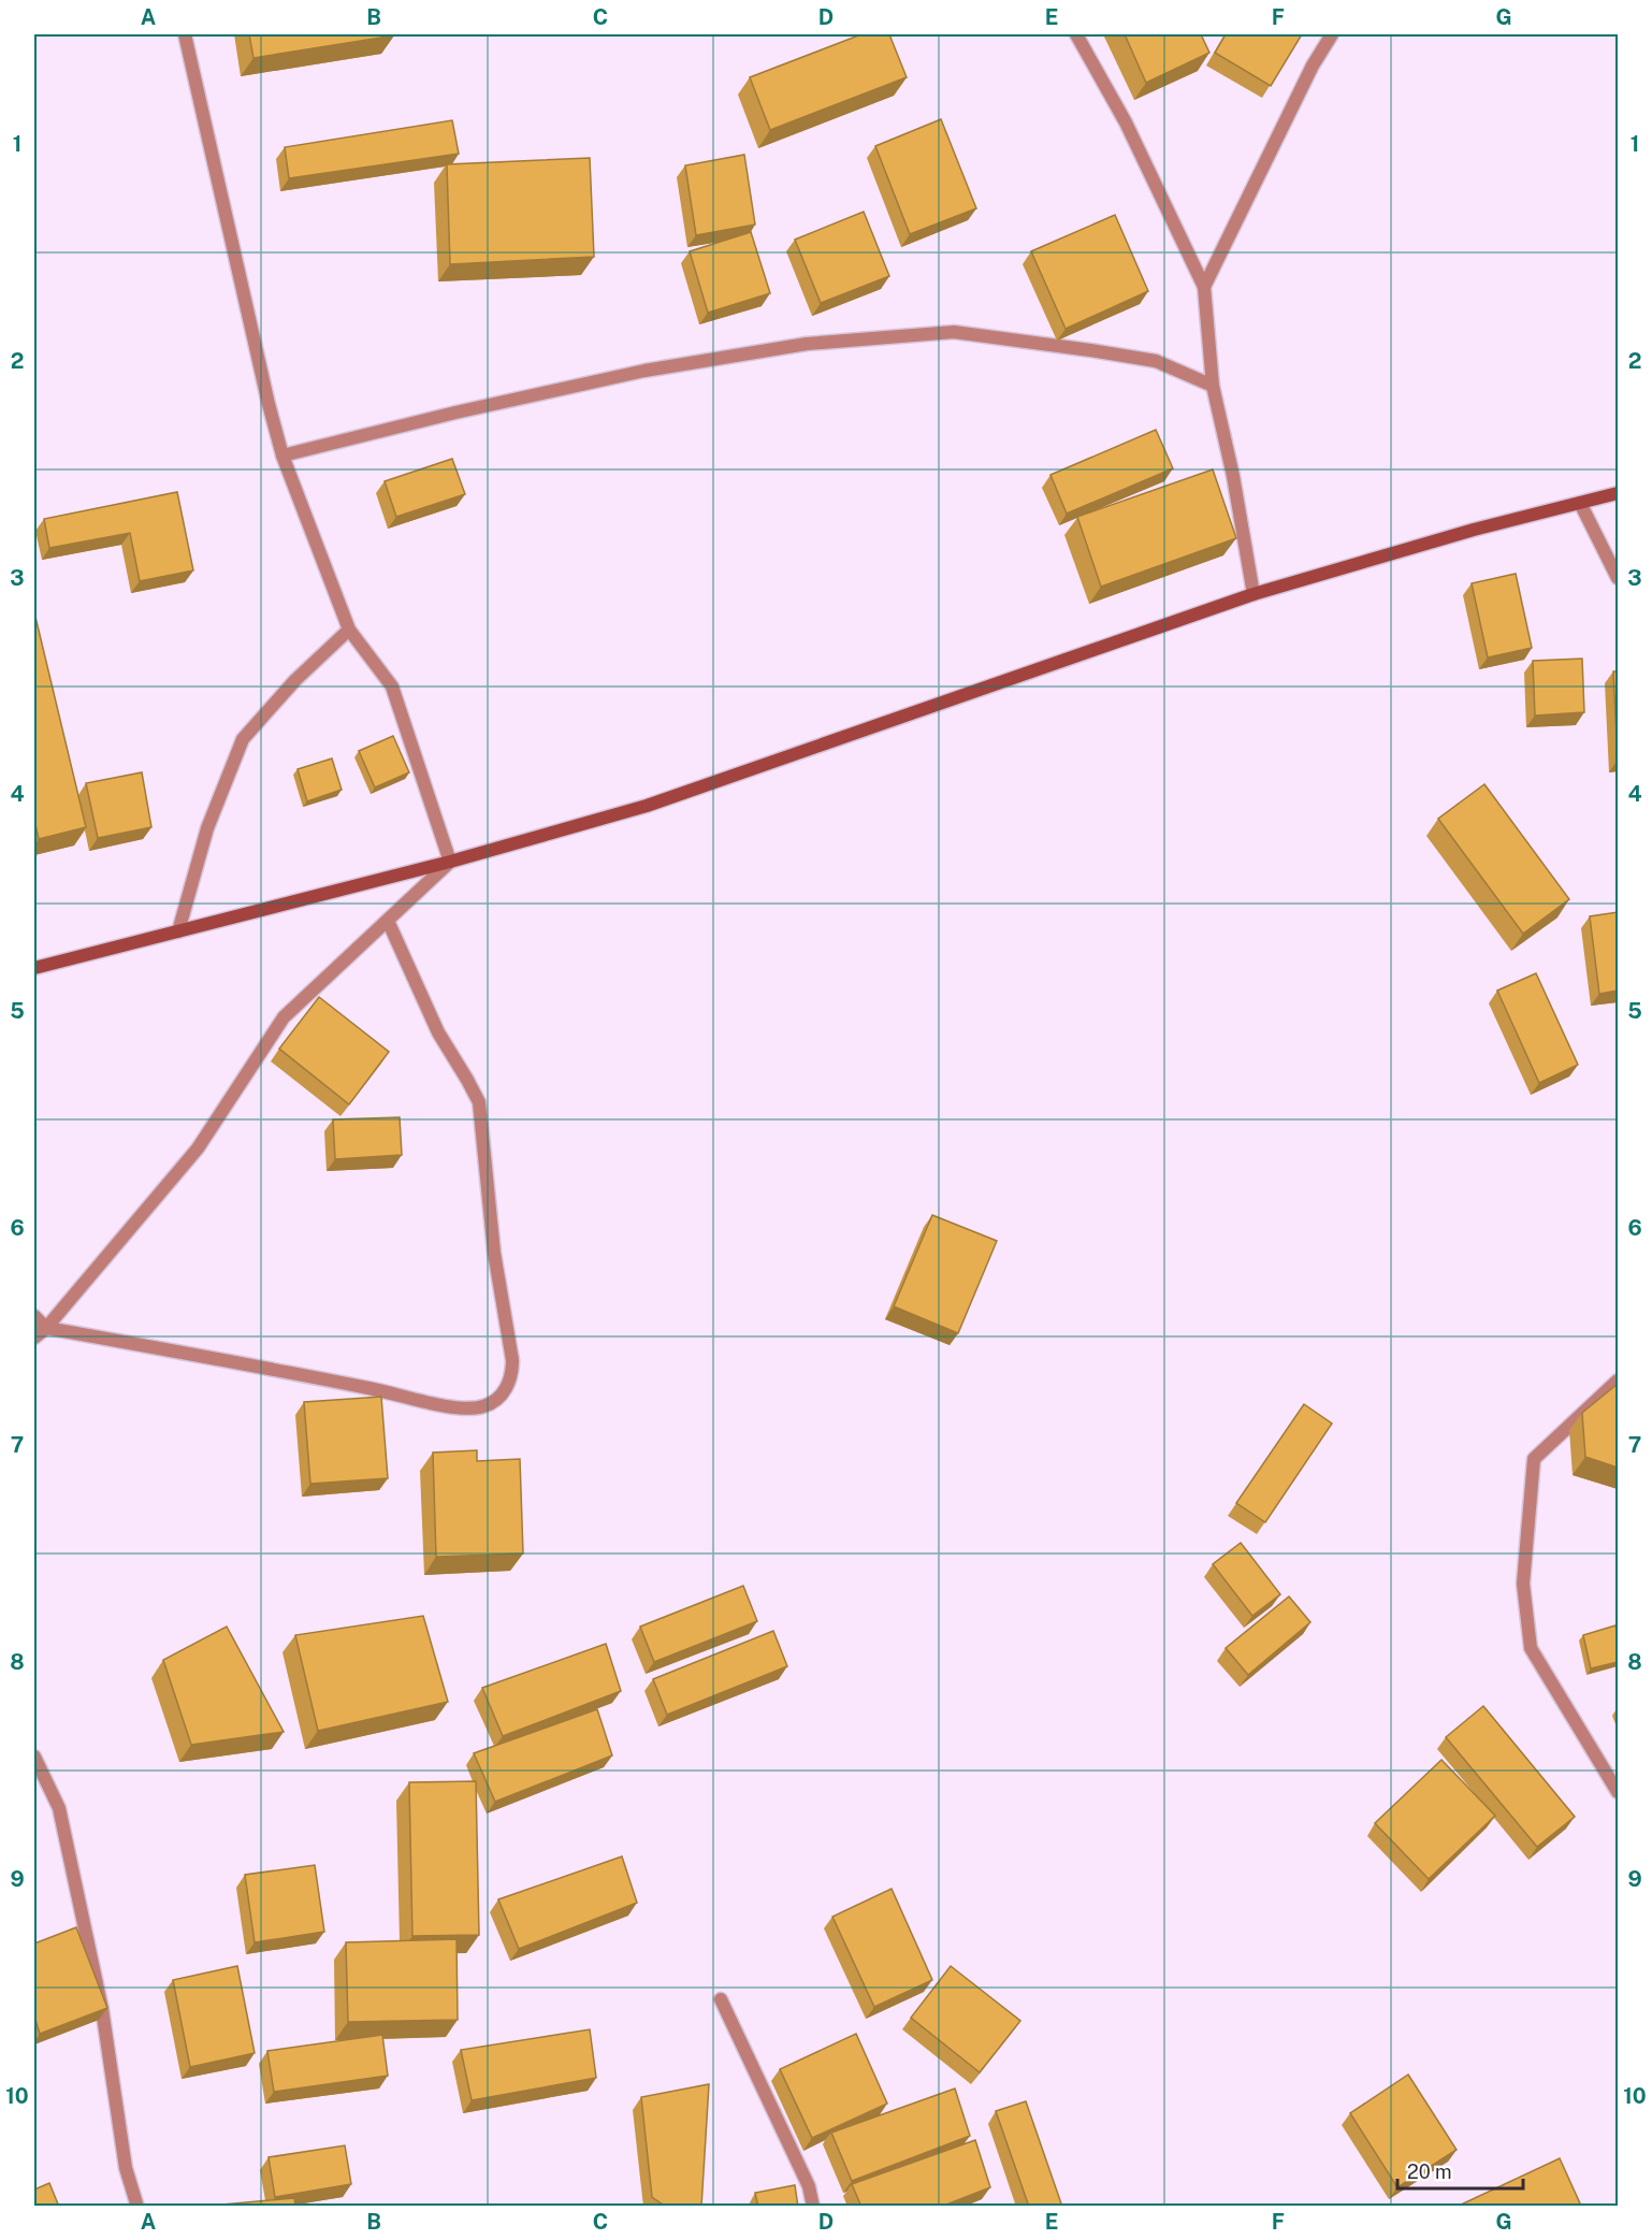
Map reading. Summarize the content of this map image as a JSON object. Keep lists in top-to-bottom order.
{
  "scale_bar": "20 m",
  "grid": {
    "columns": [
      "A",
      "B",
      "C",
      "D",
      "E",
      "F",
      "G"
    ],
    "rows": [
      "1",
      "2",
      "3",
      "4",
      "5",
      "6",
      "7",
      "8",
      "9",
      "10"
    ]
  }
}
